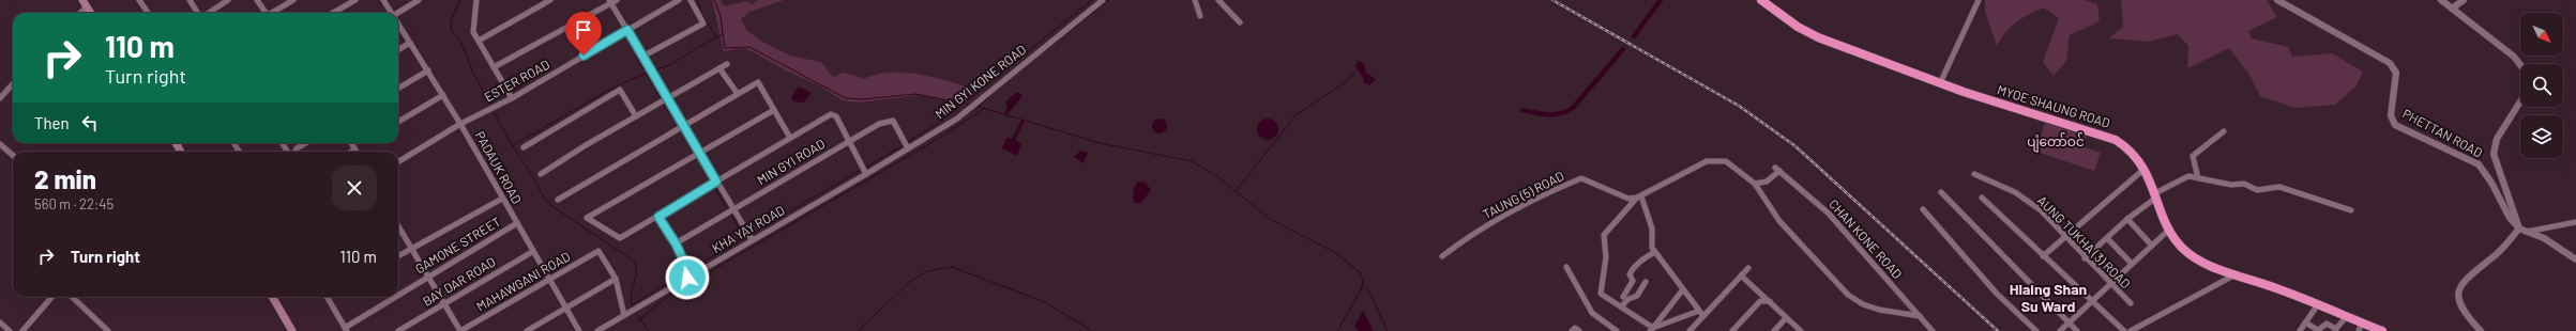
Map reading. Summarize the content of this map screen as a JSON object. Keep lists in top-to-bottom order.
{
  "streets": {
    "highway": ["MYOE SHAUNG ROAD"],
    "street": [
      "ESTER ROAD",
      "MIN GYI KONE ROAD",
      "PHETTAN ROAD",
      "MIN GYI ROAD",
      "PADAUK ROAD",
      "TAUNG (5) ROAD",
      "KHA YAY ROAD",
      "CHAN KONE ROAD",
      "AUNG TUKHA (3) ROAD",
      "GAMONE STREET",
      "BAY DAR ROAD",
      "MAHAWGANI ROAD"
    ]
  },
  "crossings": [
    ["ESTER ROAD", "PADAUK ROAD"],
    ["MIN GYI KONE ROAD", "MIN GYI ROAD"],
    ["MIN GYI KONE ROAD", "KHA YAY ROAD"],
    ["PADAUK ROAD", "GAMONE STREET"],
    ["PADAUK ROAD", "BAY DAR ROAD"],
    ["PADAUK ROAD", "MAHAWGANI ROAD"]
  ],
  "districts": ["Hlaing Shan Su Ward"],
  "parks": ["ပျံတော်ဝင်"],
  "north": "bottom right",
  "page": {
    "turn": ["110 m", "Turn right"],
    "then": "Then",
    "heading": ["2 min", "560 m · 22:45"],
    "list": [
      {
        "name": "Turn right",
        "value": "110 m"
      }
    ]
  }
}
